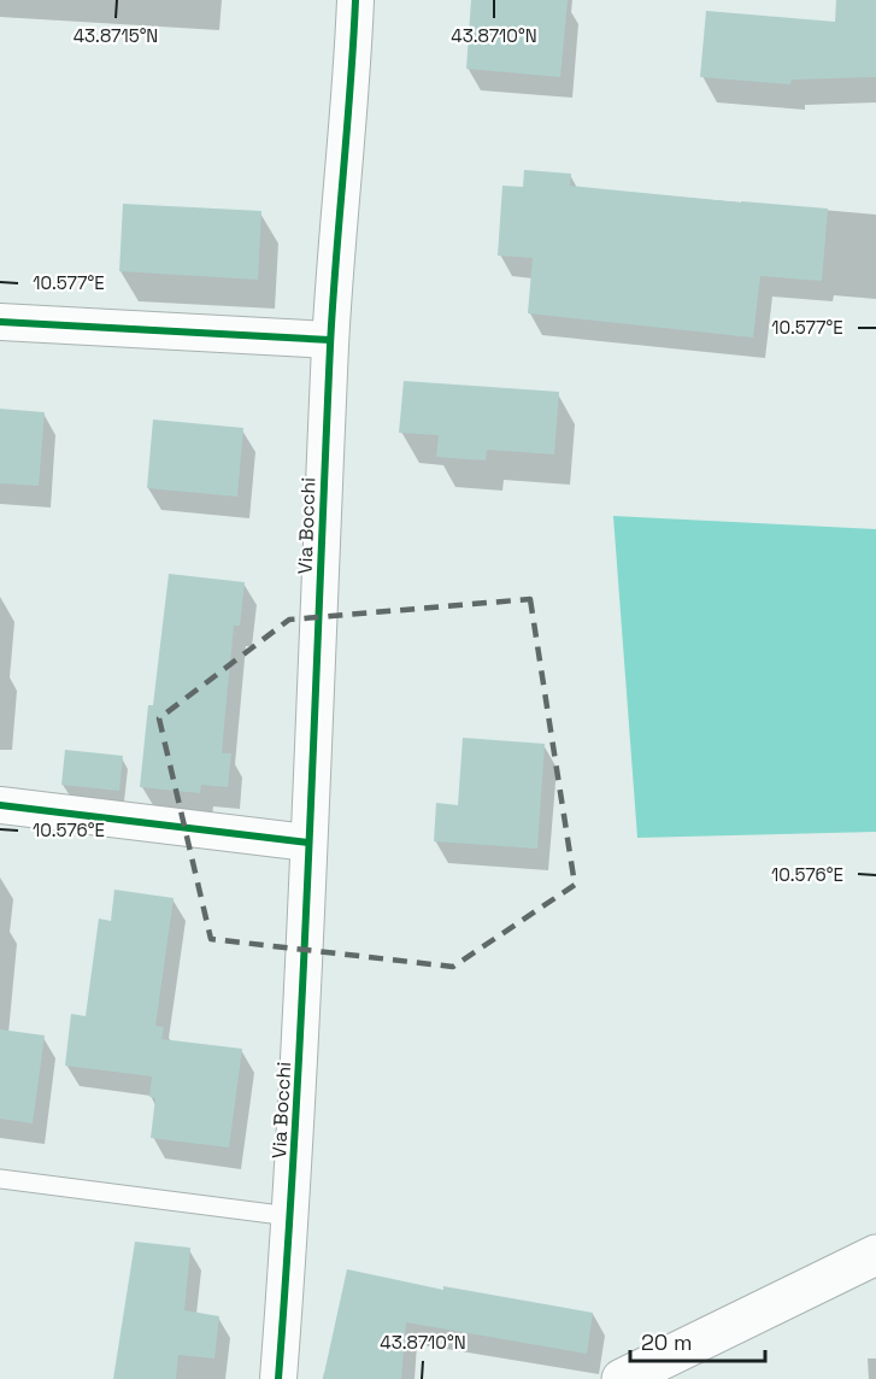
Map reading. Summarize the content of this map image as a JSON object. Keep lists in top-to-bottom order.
{
  "streets": {
    "street": ["Via Bocchi"]
  },
  "scale_bar": "20 m",
  "coordinates": [
    "43.8715°N",
    "43.8710°N",
    "10.577°E",
    "10.576°E"
  ]
}
